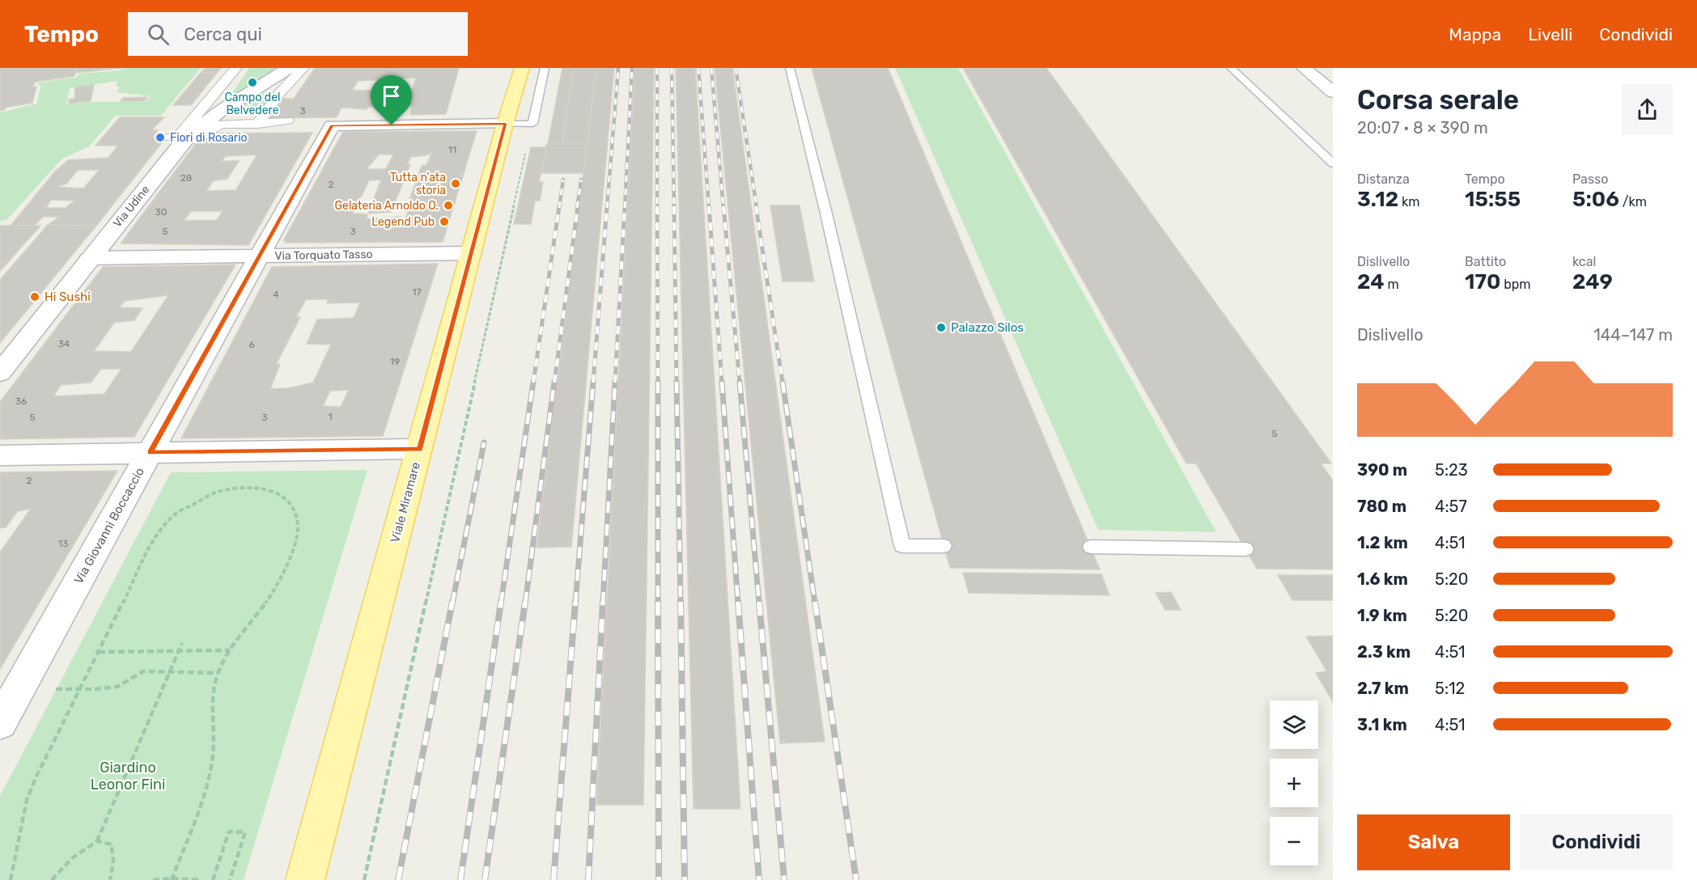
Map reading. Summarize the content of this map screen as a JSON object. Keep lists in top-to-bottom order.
{
  "streets": {
    "main road": ["Viale Miramare"],
    "street": ["Via Udine", "Via Torquato Tasso", "Via Giovanni Boccaccio"]
  },
  "crossings": [
    ["Via Udine", "Via Torquato Tasso"],
    ["Via Torquato Tasso", "Viale Miramare"],
    ["Via Torquato Tasso", "Via Giovanni Boccaccio"],
    ["Viale Miramare", "Via Giovanni Boccaccio"]
  ],
  "parks": ["Giardino Leonor Fini"],
  "places": [
    "Campo del Belvedere",
    "Fiori di Rosario",
    "Tutta n'ata storia",
    "Gelateria Arnoldo O.",
    "Legend Pub",
    "Hi Sushi",
    "Palazzo Silos"
  ],
  "house_numbers": [
    "3",
    "11",
    "28",
    "2",
    "30",
    "5",
    "3",
    "17",
    "4",
    "34",
    "6",
    "19",
    "36",
    "1",
    "5",
    "3",
    "5",
    "2",
    "13"
  ],
  "page": {
    "header": "Tempo",
    "search": "Cerca qui",
    "nav": ["Mappa", "Livelli", "Condividi"],
    "heading": ["Corsa serale", "20:07 · 8 × 390 m"],
    "stats": [
      ["Distanza", "3.12 km"],
      ["Tempo", "15:55"],
      ["Passo", "5:06 /km"],
      ["Dislivello", "24 m"],
      ["Battito", "170 bpm"],
      ["kcal", "249"]
    ],
    "chart": ["Dislivello", "144–147 m"],
    "list": [
      {
        "name": "390 m",
        "note": "5:23"
      },
      {
        "name": "780 m",
        "note": "4:57"
      },
      {
        "name": "1.2 km",
        "note": "4:51"
      },
      {
        "name": "1.6 km",
        "note": "5:20"
      },
      {
        "name": "1.9 km",
        "note": "5:20"
      },
      {
        "name": "2.3 km",
        "note": "4:51"
      },
      {
        "name": "2.7 km",
        "note": "5:12"
      },
      {
        "name": "3.1 km",
        "note": "4:51"
      }
    ],
    "map_buttons": ["+", "−"],
    "buttons": ["Salva", "Condividi"]
  }
}
